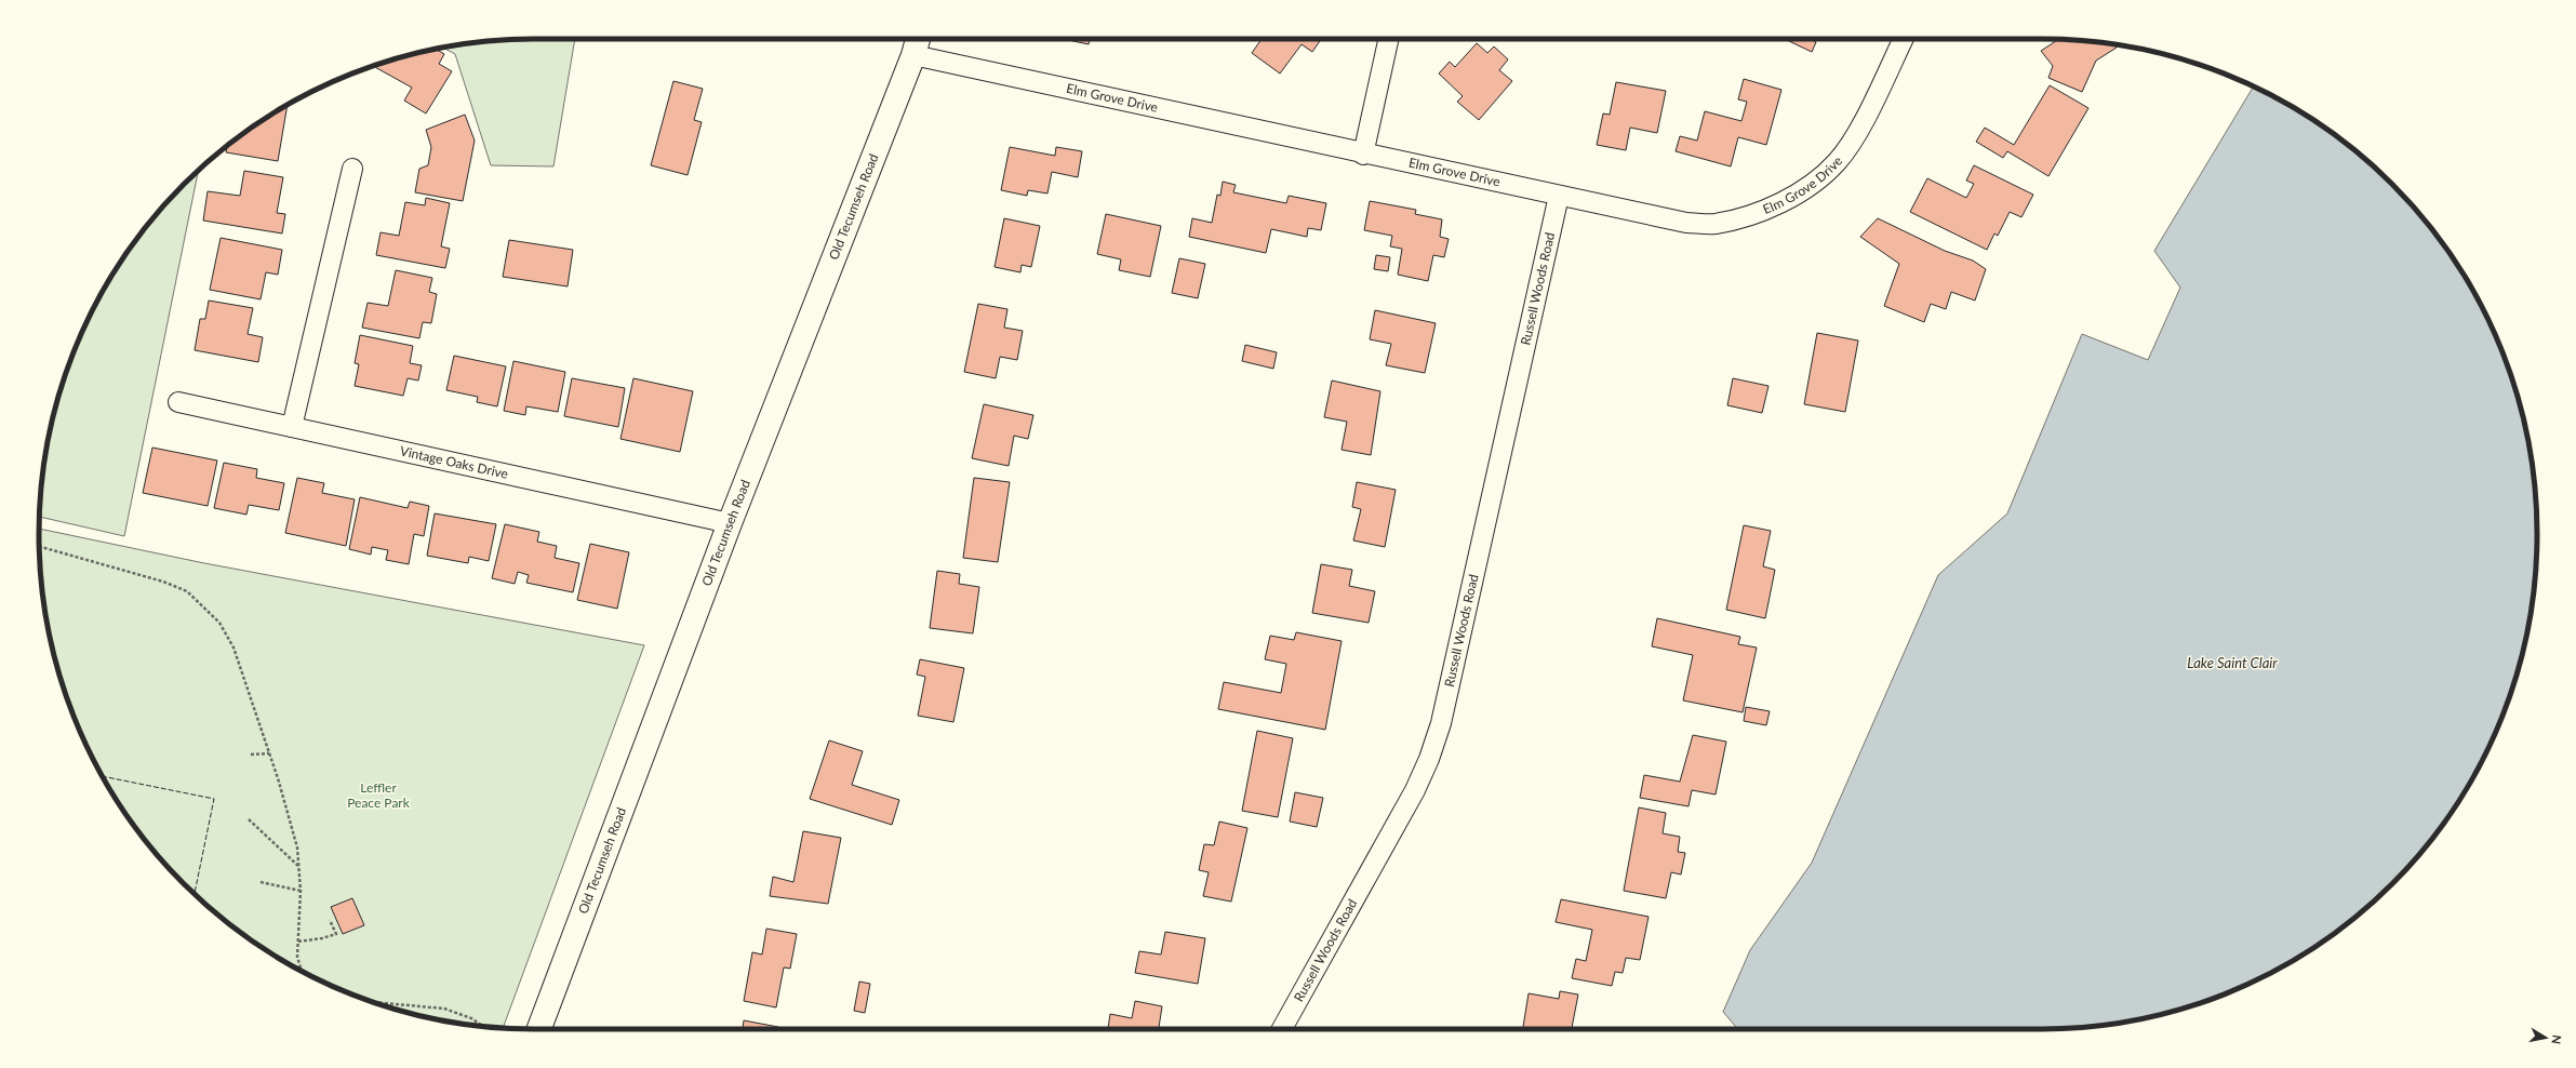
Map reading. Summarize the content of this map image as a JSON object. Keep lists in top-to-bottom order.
{
  "streets": {
    "main road": ["Old Tecumseh Road"],
    "street": ["Elm Grove Drive", "Russell Woods Road", "Vintage Oaks Drive"]
  },
  "crossings": [
    ["Elm Grove Drive", "Old Tecumseh Road"],
    ["Elm Grove Drive", "Russell Woods Road"],
    ["Old Tecumseh Road", "Vintage Oaks Drive"]
  ],
  "water": ["Lake Saint Clair"],
  "parks": ["Leffler Peace Park"],
  "north": "right"
}
